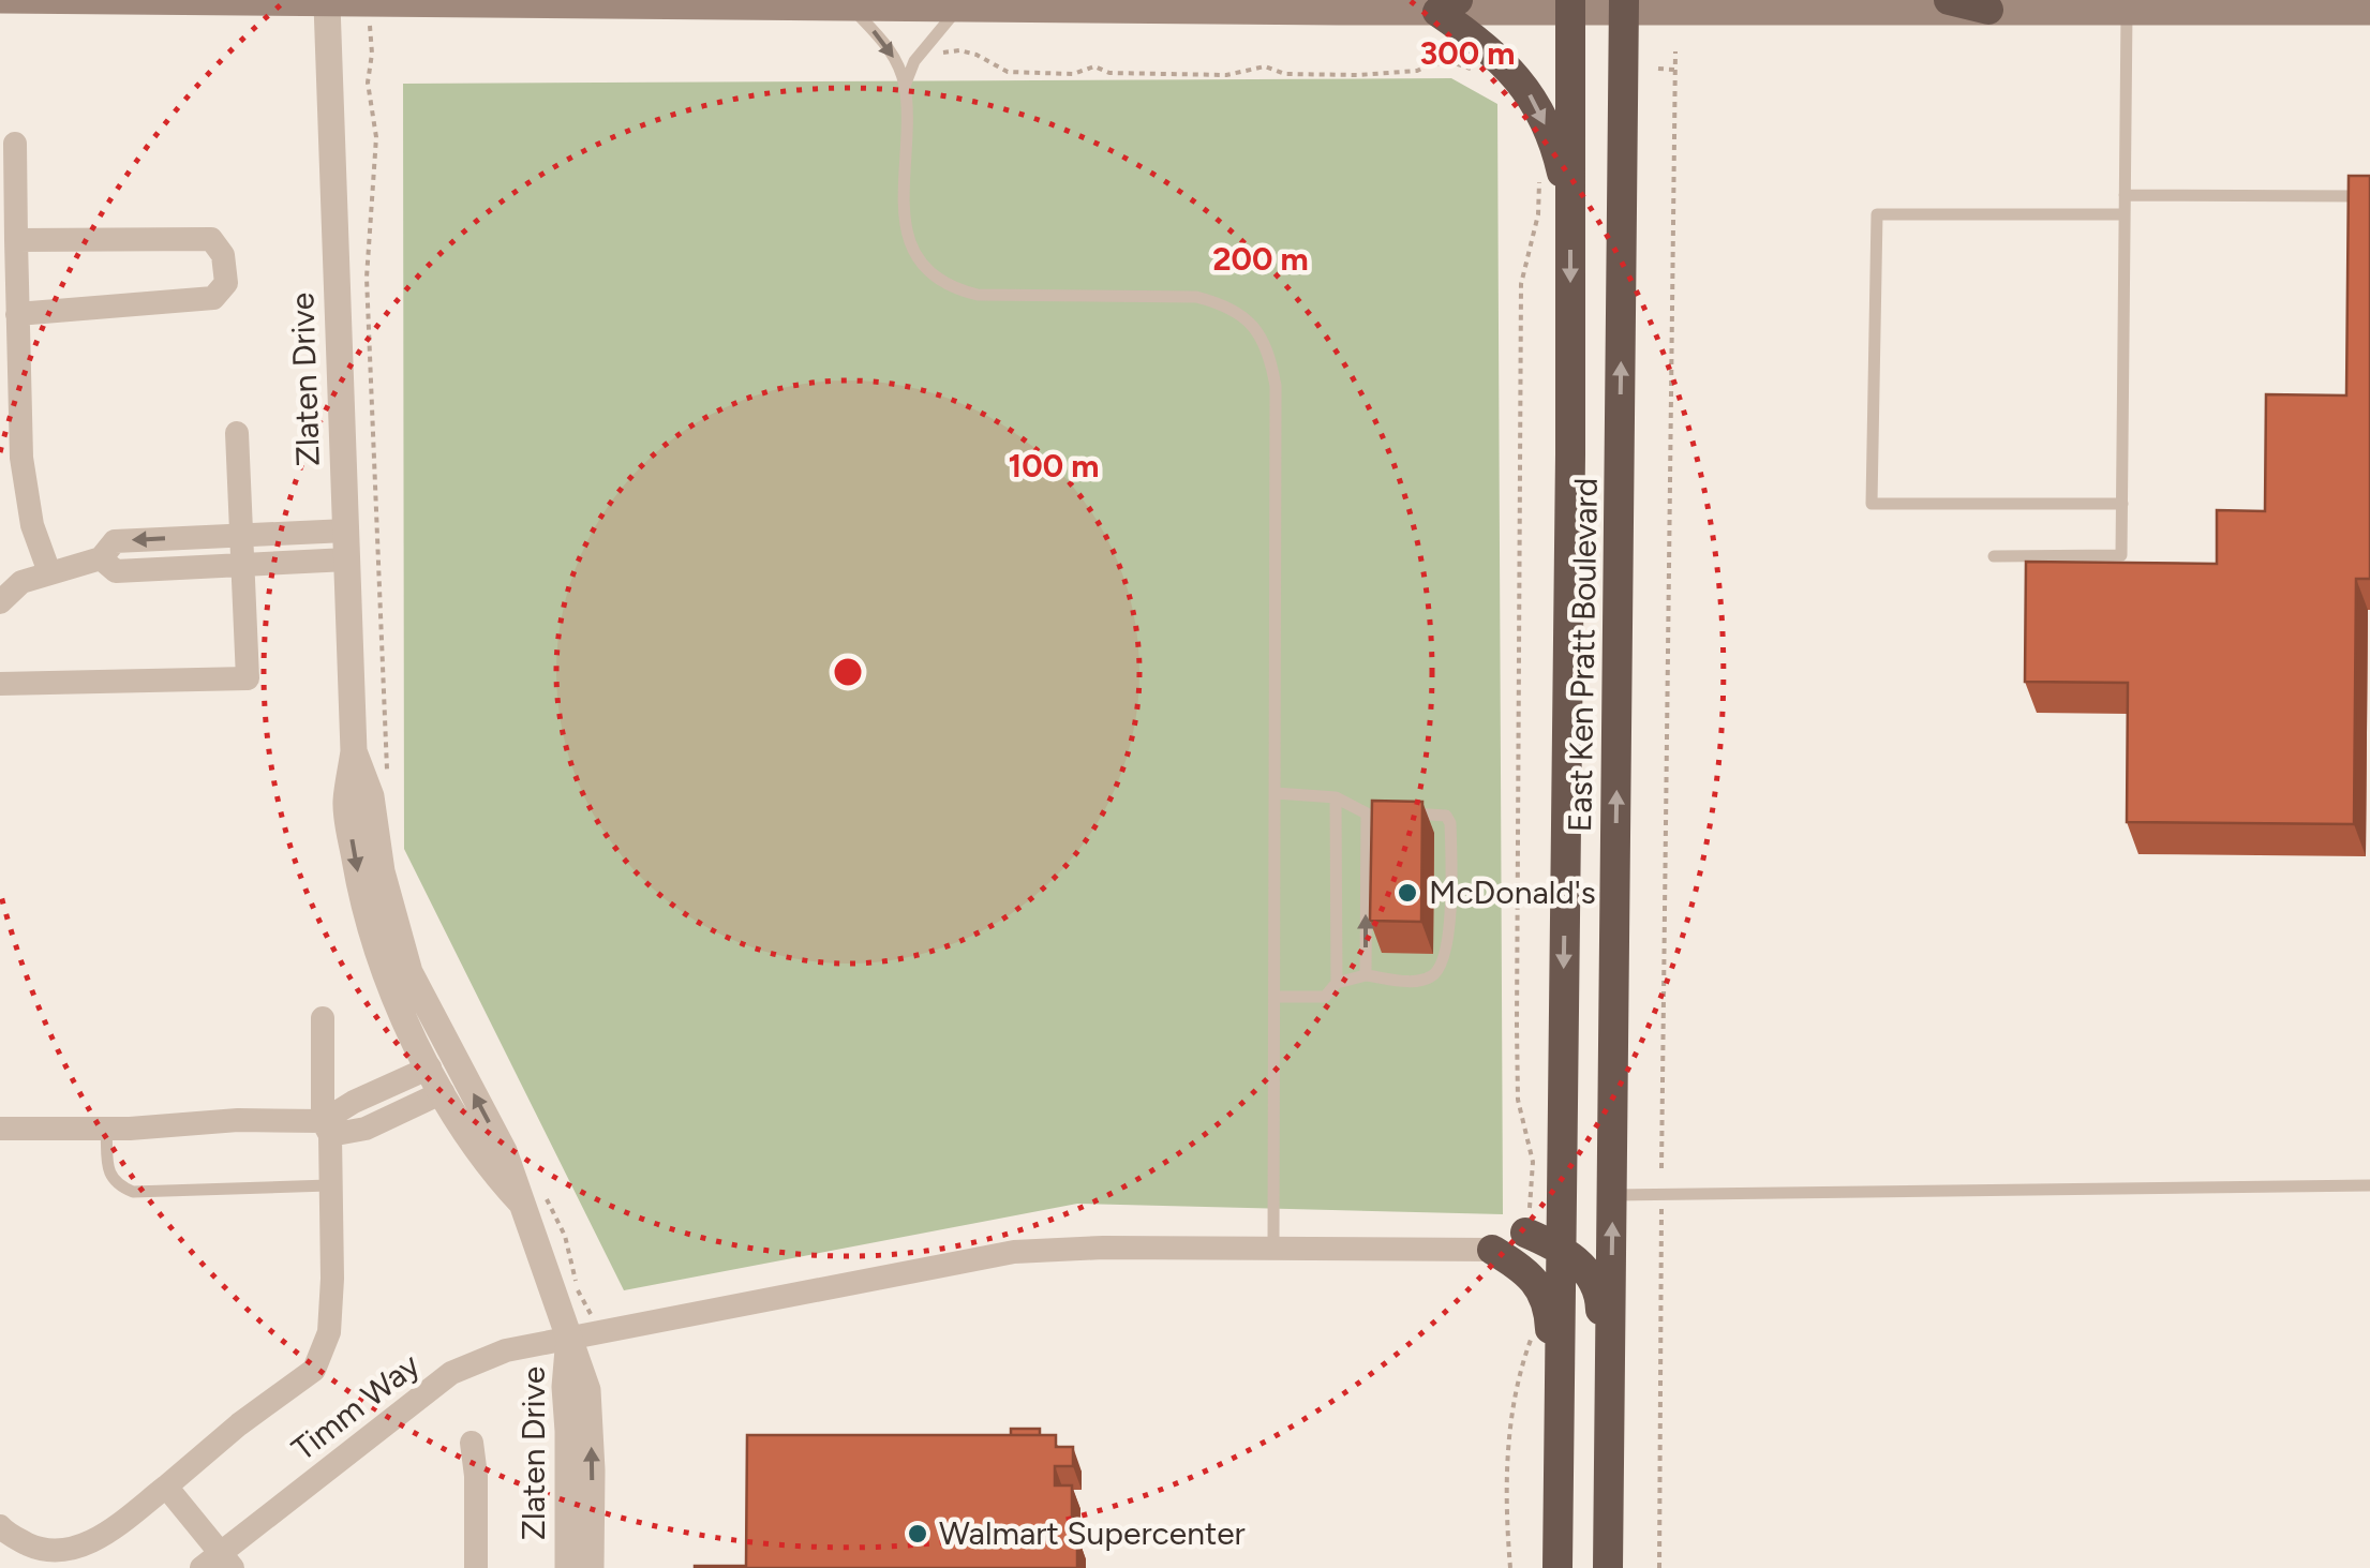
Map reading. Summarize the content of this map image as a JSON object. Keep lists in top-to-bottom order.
{
  "streets": {
    "highway": ["East Ken Pratt Boulevard"],
    "street": ["Zlaten Drive", "Timm Way"]
  },
  "crossings": [
    ["Zlaten Drive", "Timm Way"]
  ],
  "places": ["McDonald's", "Walmart Supercenter"],
  "rings": ["300 m", "200 m", "100 m"]
}
